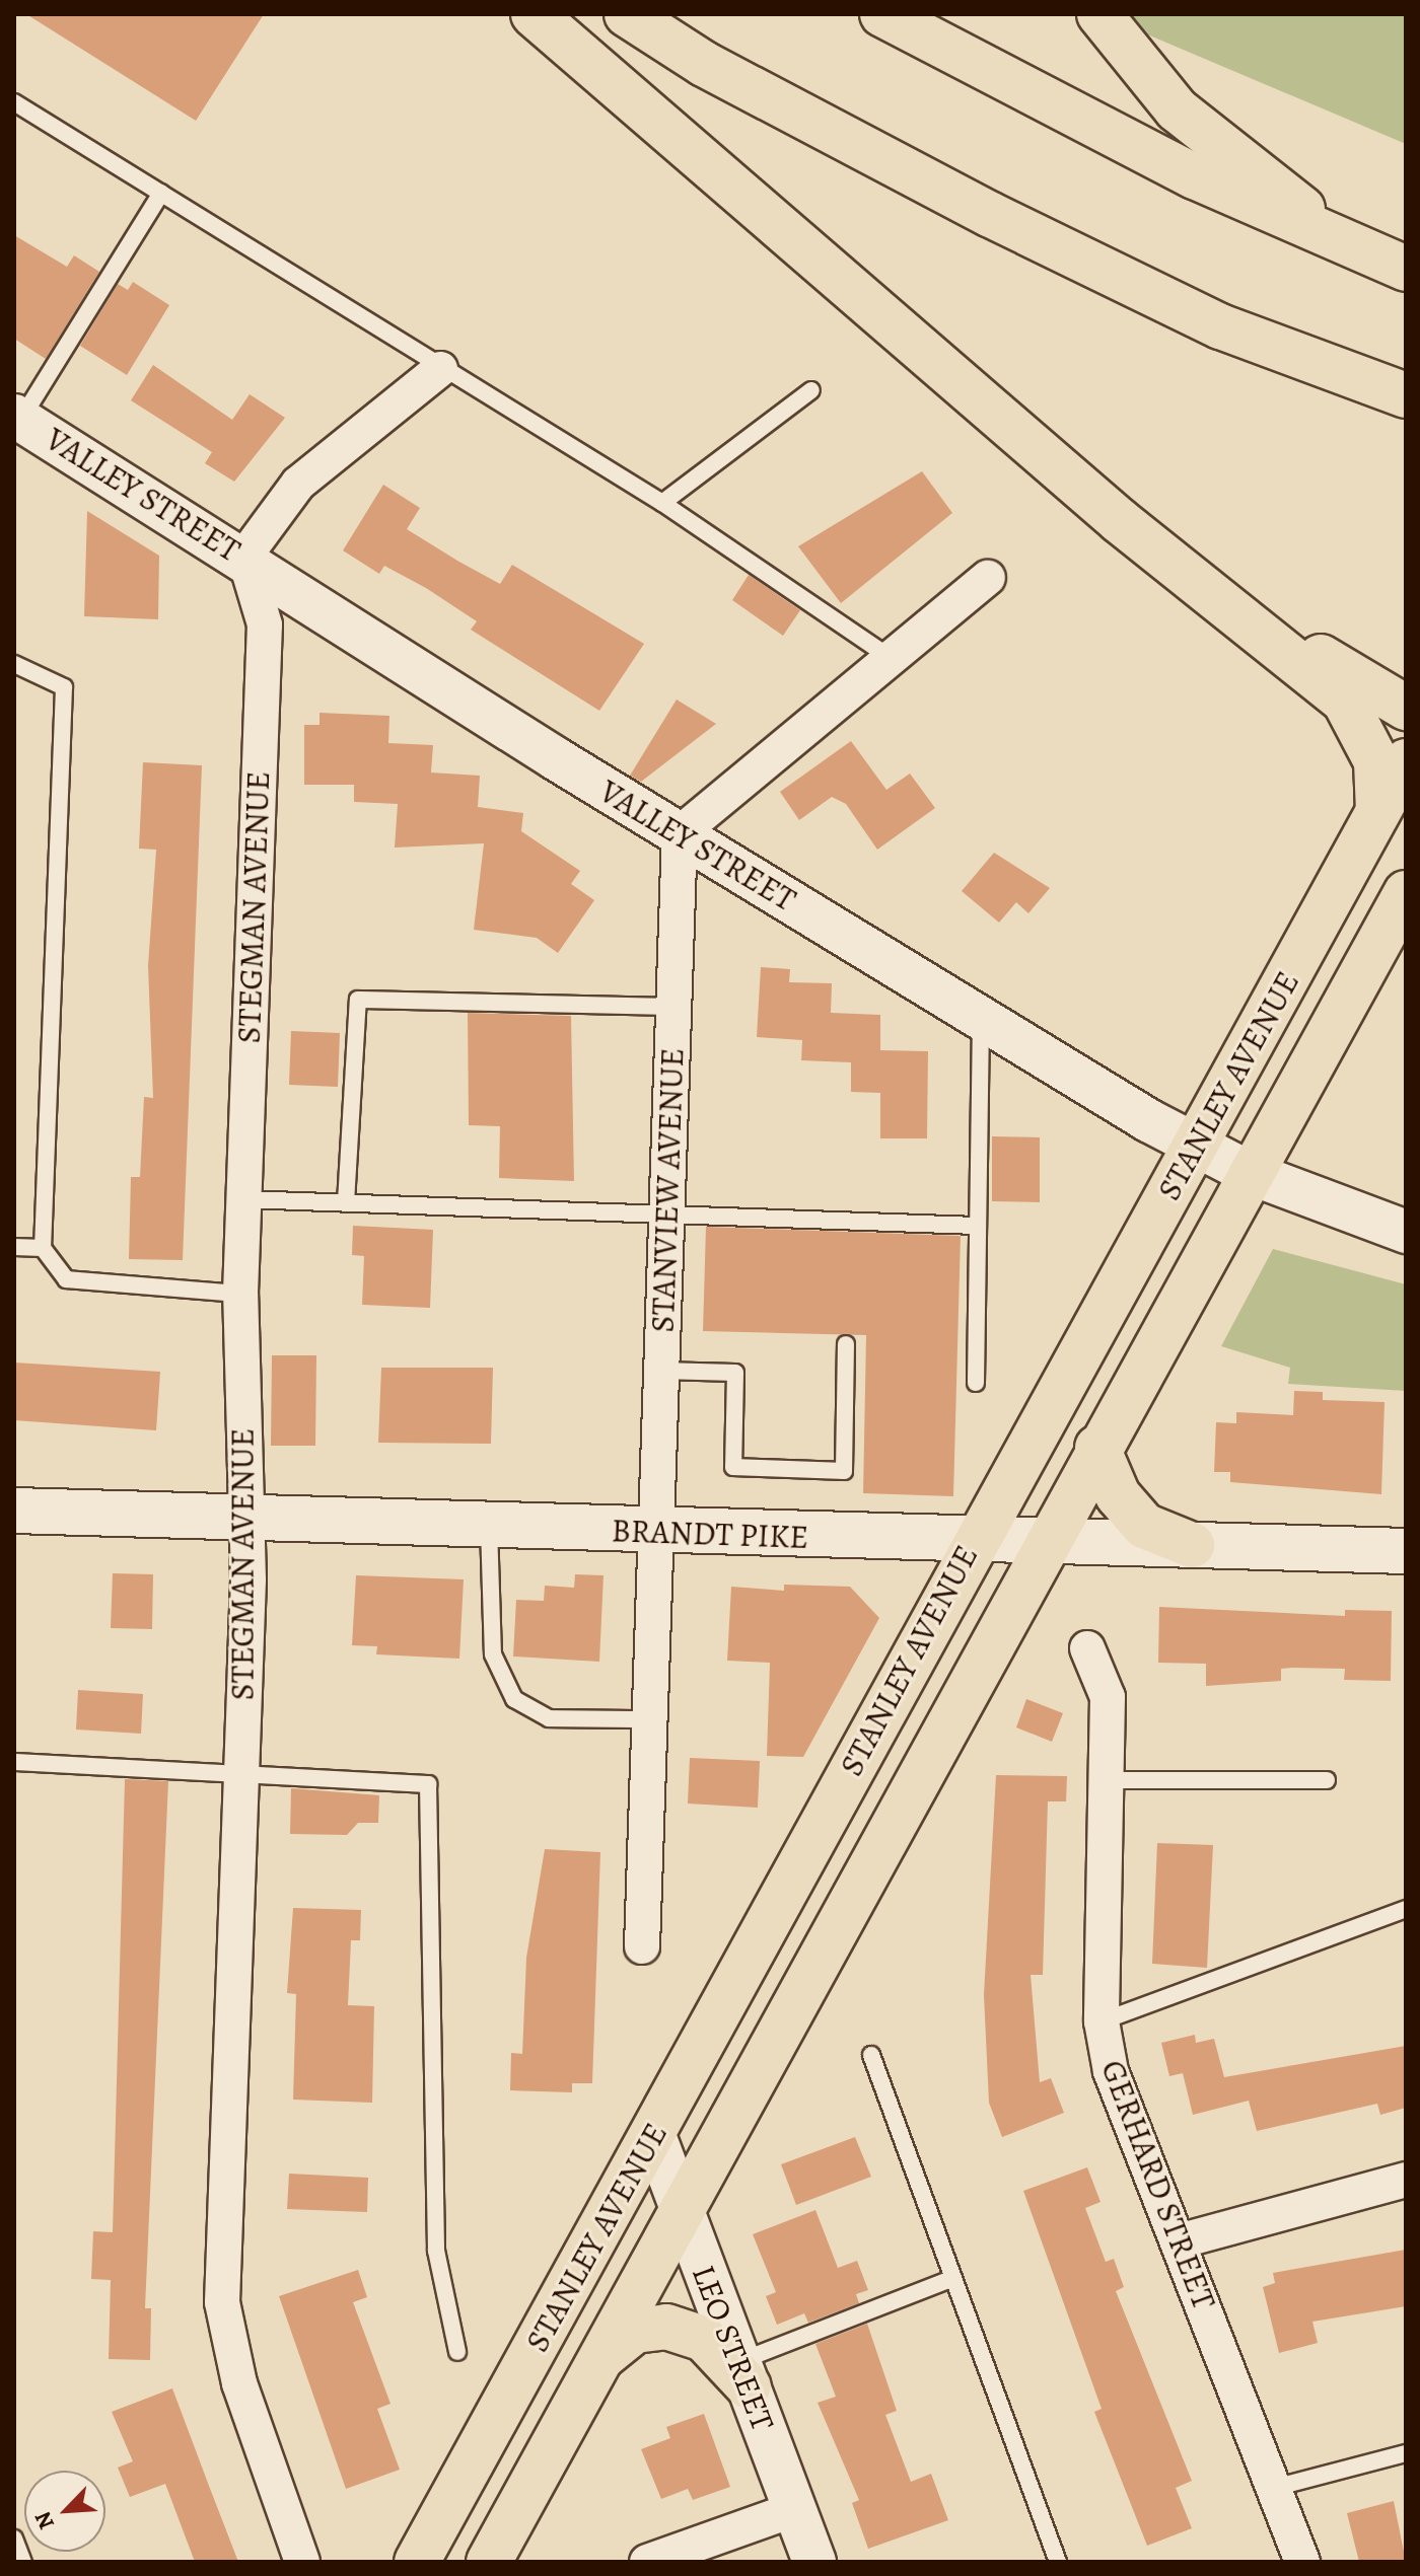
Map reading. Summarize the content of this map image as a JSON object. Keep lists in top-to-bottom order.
{
  "streets": {
    "main road": ["STANLEY AVENUE", "BRANDT PIKE"],
    "street": [
      "VALLEY STREET",
      "STEGMAN AVENUE",
      "STANVIEW AVENUE",
      "GERHARD STREET",
      "LEO STREET"
    ]
  },
  "crossings": [
    ["VALLEY STREET", "STEGMAN AVENUE"],
    ["VALLEY STREET", "STANLEY AVENUE"],
    ["VALLEY STREET", "STANVIEW AVENUE"],
    ["STEGMAN AVENUE", "BRANDT PIKE"],
    ["STANLEY AVENUE", "BRANDT PIKE"],
    ["STANLEY AVENUE", "LEO STREET"],
    ["STANVIEW AVENUE", "BRANDT PIKE"]
  ],
  "north": "bottom left"
}
